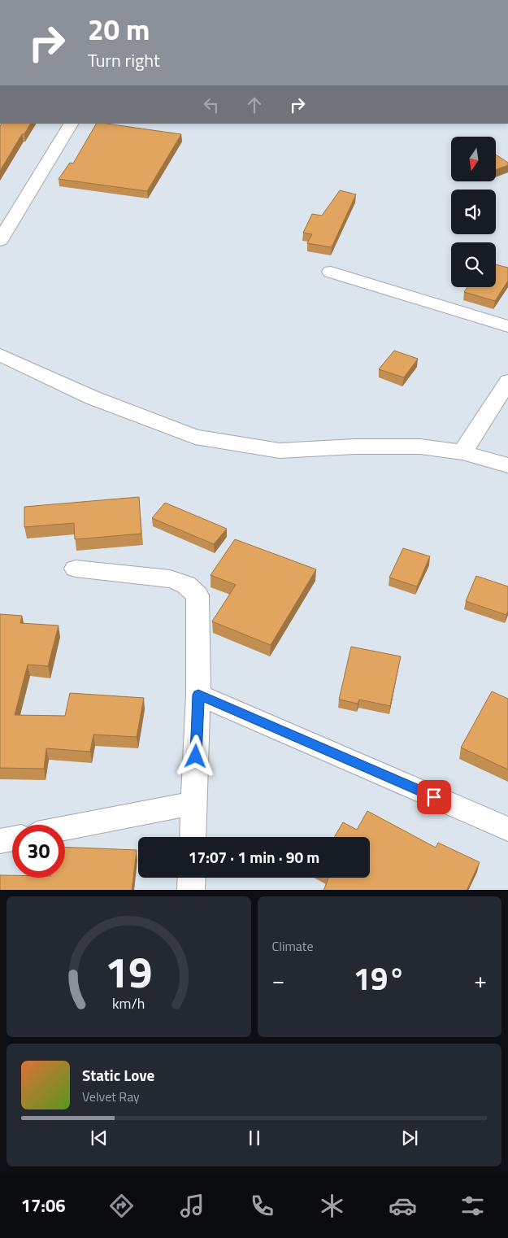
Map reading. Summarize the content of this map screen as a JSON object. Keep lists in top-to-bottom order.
{
  "north": "bottom",
  "page": {
    "turn": ["20 m", "Turn right"],
    "limit": "30",
    "trip": "17:07 · 1 min · 90 m",
    "tile": "Climate",
    "heat": ["−", "19°", "+"],
    "song": ["Static Love", "Velvet Ray"],
    "tabs": "17:06",
    "gauge": ["19", "km/h"]
  }
}
